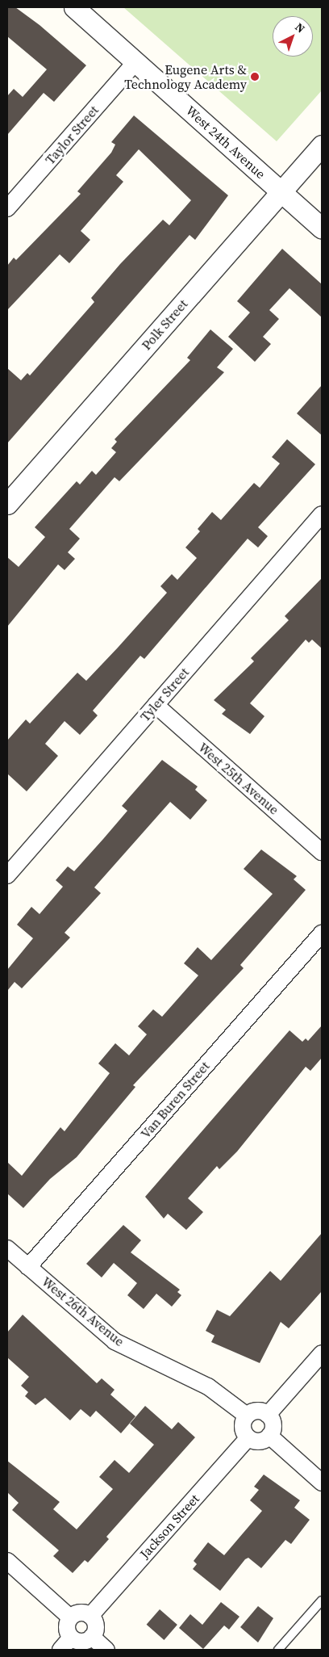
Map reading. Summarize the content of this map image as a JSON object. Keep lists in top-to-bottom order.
{
  "streets": {
    "street": [
      "Taylor Street",
      "West 24th Avenue",
      "Polk Street",
      "Tyler Street",
      "West 25th Avenue",
      "Van Buren Street",
      "West 26th Avenue",
      "Jackson Street"
    ]
  },
  "crossings": [
    ["Taylor Street", "West 24th Avenue"],
    ["West 24th Avenue", "Polk Street"],
    ["Tyler Street", "West 25th Avenue"],
    ["Van Buren Street", "West 26th Avenue"],
    ["West 26th Avenue", "Jackson Street"]
  ],
  "places": ["Eugene Arts & Technology Academy"],
  "north": "top right"
}
